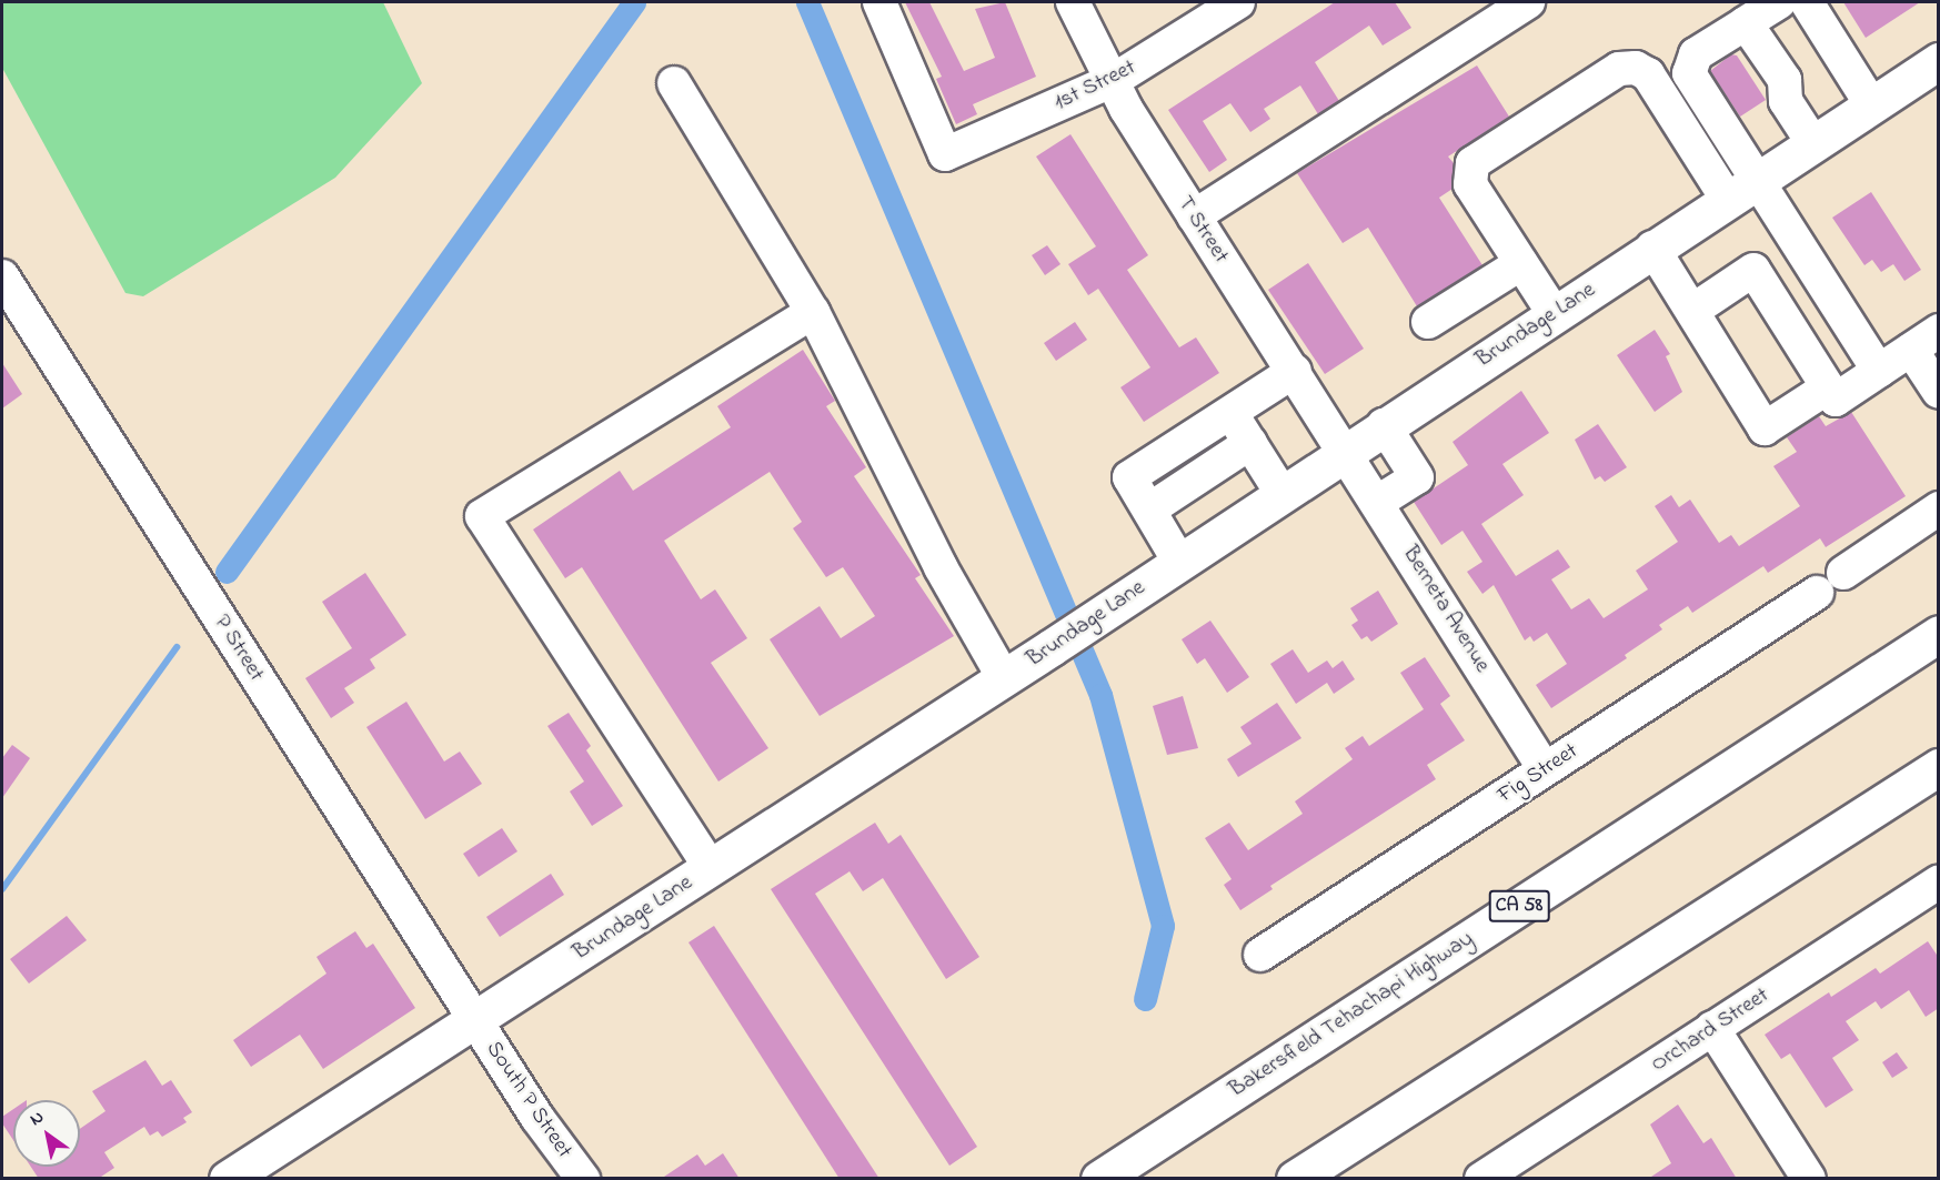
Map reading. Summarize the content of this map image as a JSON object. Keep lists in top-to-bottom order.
{
  "streets": {
    "main road": ["Brundage Lane", "CA 58", "Bakersfield Tehachapi Highway"],
    "street": [
      "1st Street",
      "T Street",
      "Berneta Avenue",
      "P Street",
      "Fig Street",
      "Orchard Street",
      "South P Street"
    ]
  },
  "crossings": [
    ["1st Street", "T Street"],
    ["T Street", "Brundage Lane"],
    ["T Street", "Berneta Avenue"],
    ["Brundage Lane", "Berneta Avenue"],
    ["Brundage Lane", "P Street"],
    ["Brundage Lane", "South P Street"],
    ["Berneta Avenue", "Fig Street"],
    ["P Street", "South P Street"]
  ],
  "north": "top left"
}
